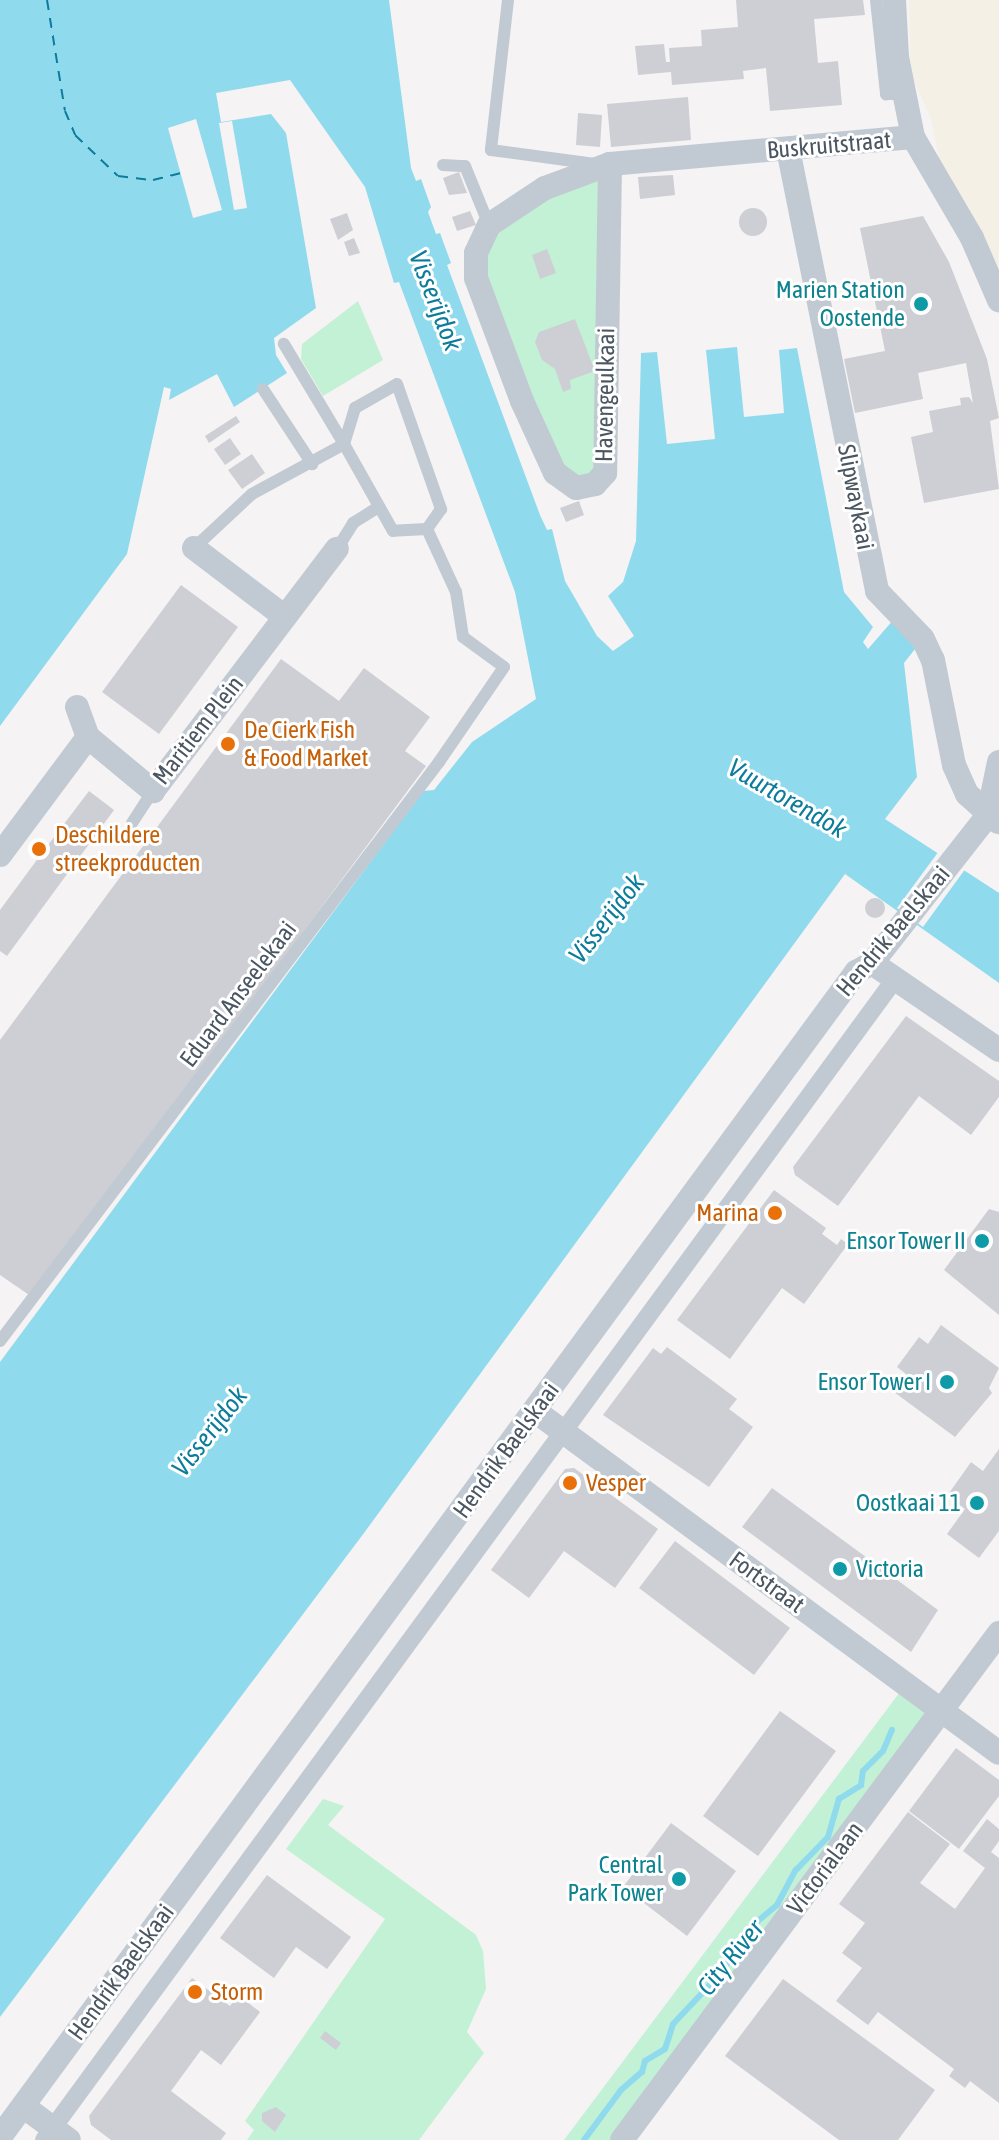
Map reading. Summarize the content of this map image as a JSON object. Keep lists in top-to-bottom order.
{
  "streets": {
    "street": [
      "Buskruitstraat",
      "Havengeulkaai",
      "Slipwaykaai",
      "Maritiem Plein",
      "Hendrik Baelskaai",
      "Fortstraat",
      "Victorialaan"
    ],
    "lane": ["Eduard Anseelekaai"]
  },
  "crossings": [
    ["Buskruitstraat", "Havengeulkaai"],
    ["Buskruitstraat", "Slipwaykaai"],
    ["Slipwaykaai", "Hendrik Baelskaai"],
    ["Hendrik Baelskaai", "Fortstraat"],
    ["Fortstraat", "Victorialaan"]
  ],
  "water": ["Visserijdok", "Vuurtorendok", "City River"],
  "places": [
    "Marien Station Oostende",
    "De Cierk Fish & Food Market",
    "Deschildere streekproducten",
    "Marina",
    "Ensor Tower II",
    "Ensor Tower I",
    "Vesper",
    "Oostkaai 11",
    "Victoria",
    "Central Park Tower",
    "Storm"
  ]
}
